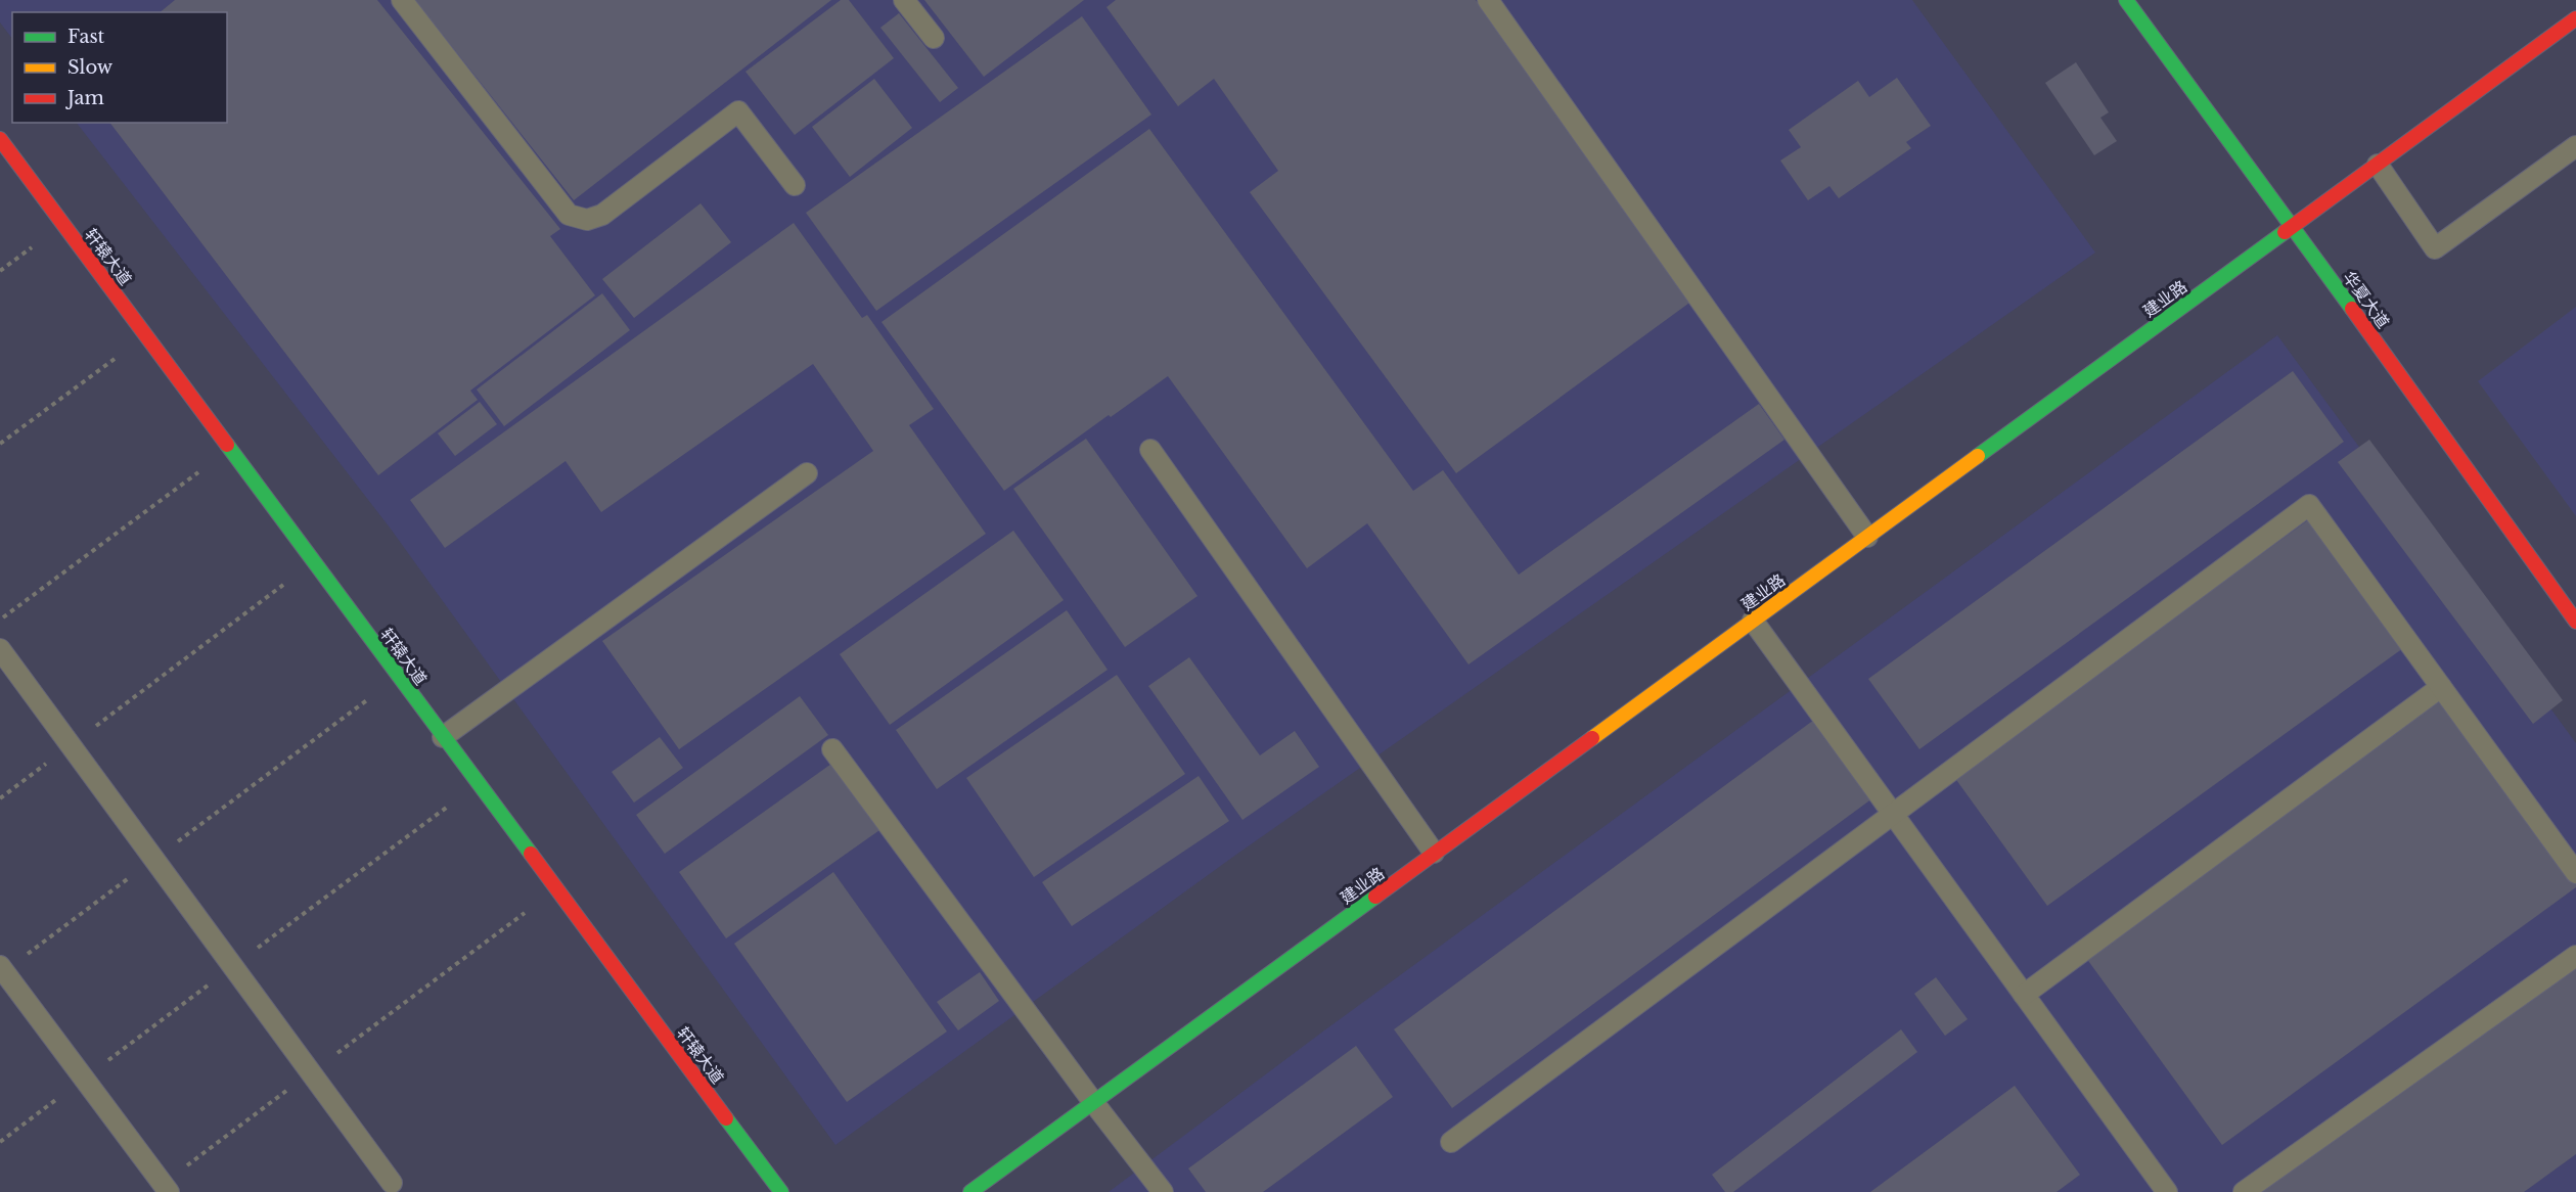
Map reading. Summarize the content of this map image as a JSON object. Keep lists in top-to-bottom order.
{
  "streets": {
    "street": ["轩辕大道", "建业路", "华夏大道"]
  },
  "crossings": [
    ["建业路", "华夏大道"]
  ],
  "legend": ["Fast", "Slow", "Jam"]
}
